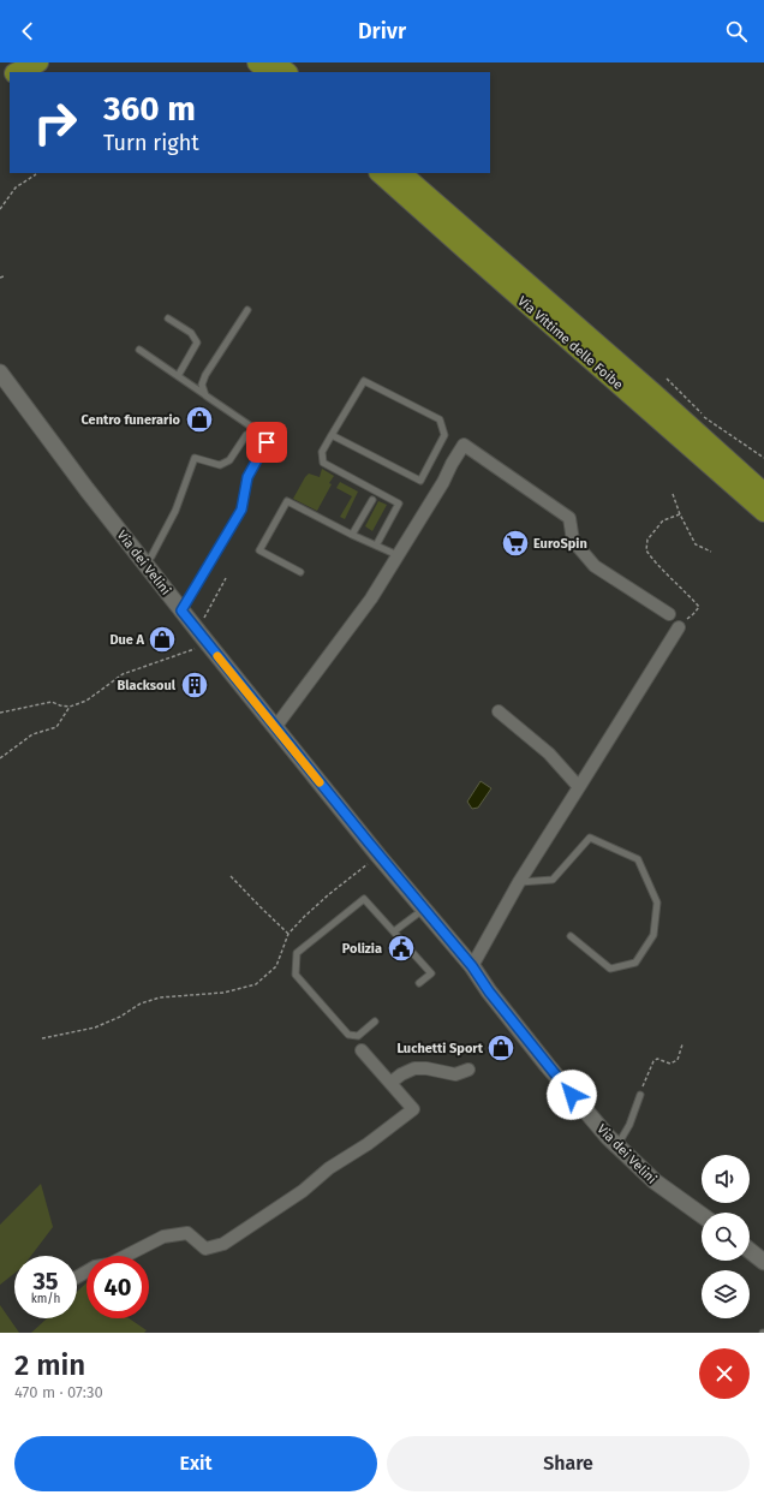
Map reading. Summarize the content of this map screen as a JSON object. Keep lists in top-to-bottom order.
{
  "streets": {
    "main road": ["Via Vittime delle Foibe"],
    "street": ["Via dei Velini"]
  },
  "places": {
    "shop": ["Centro funerario", "Due A", "Luchetti Sport"],
    "supermarket": ["EuroSpin"],
    "building": ["Blacksoul"],
    "public building": ["Polizia"]
  },
  "page": {
    "header": "Drivr",
    "turn": ["360 m", "Turn right"],
    "speed": "35 km/h",
    "limit": "40",
    "heading": ["2 min", "470 m · 07:30"],
    "buttons": ["Exit", "Share"]
  }
}
